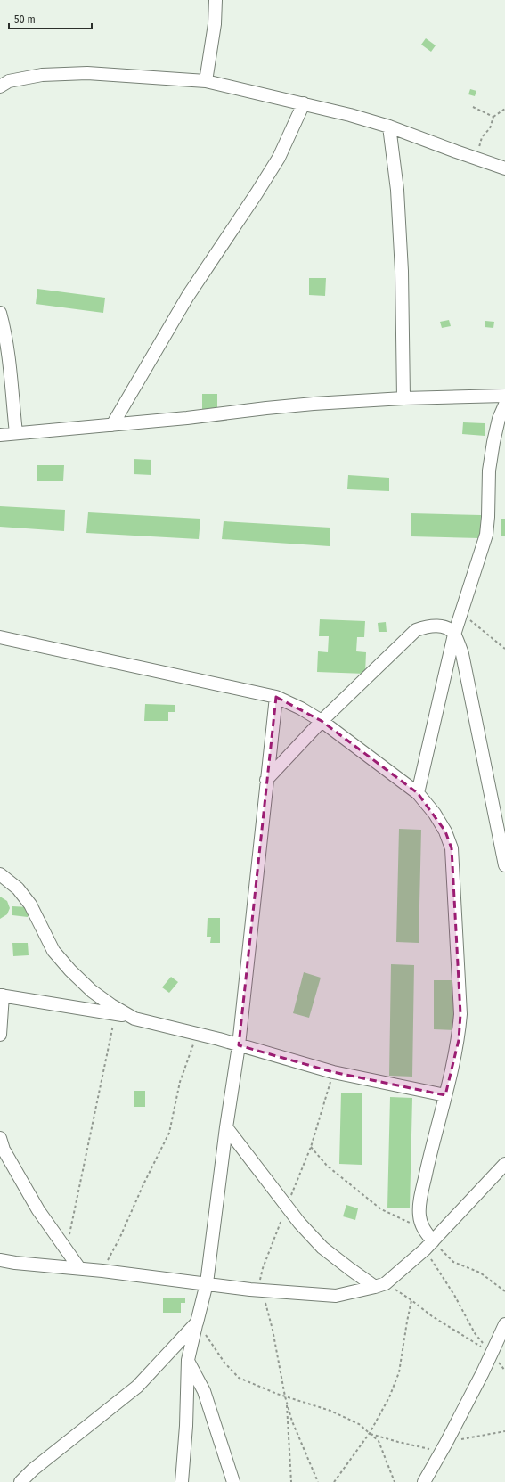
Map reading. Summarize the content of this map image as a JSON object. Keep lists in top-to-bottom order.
{
  "scale_bar": "50 m"
}
